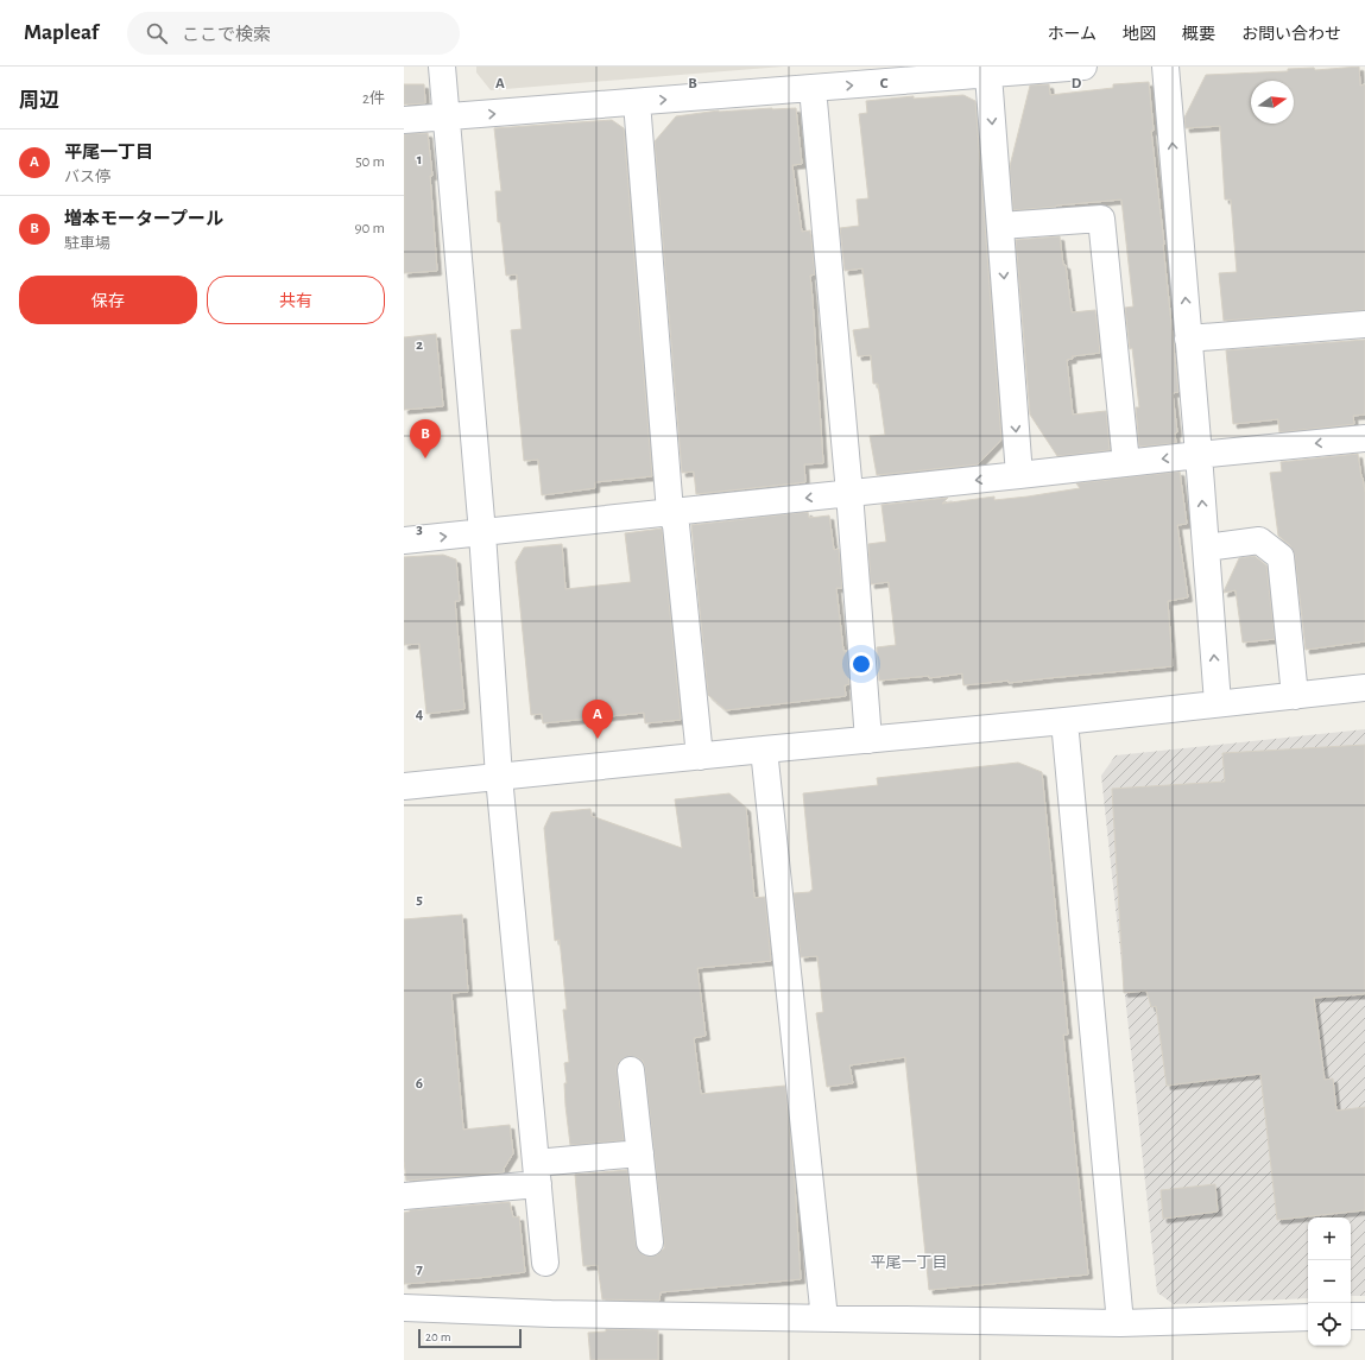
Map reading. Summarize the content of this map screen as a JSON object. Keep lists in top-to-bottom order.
{
  "districts": ["平尾一丁目"],
  "scale_bar": "20 m",
  "north": "right",
  "page": {
    "header": "Mapleaf",
    "search": "ここで検索",
    "nav": [
      "ホーム",
      "地図",
      "概要",
      "お問い合わせ"
    ],
    "heading": ["周辺", "2件"],
    "list": [
      {
        "mark": "A",
        "name": "平尾一丁目",
        "note": "バス停",
        "value": "50 m"
      },
      {
        "mark": "B",
        "name": "増本モータープール",
        "note": "駐車場",
        "value": "90 m"
      }
    ],
    "buttons": ["保存", "共有"],
    "pins": ["B", "A"],
    "map_buttons": ["+", "−"],
    "scale": "20 m"
  },
  "grid": {
    "columns": [
      "A",
      "B",
      "C",
      "D"
    ],
    "rows": [
      "1",
      "2",
      "3",
      "4",
      "5",
      "6",
      "7"
    ]
  }
}
